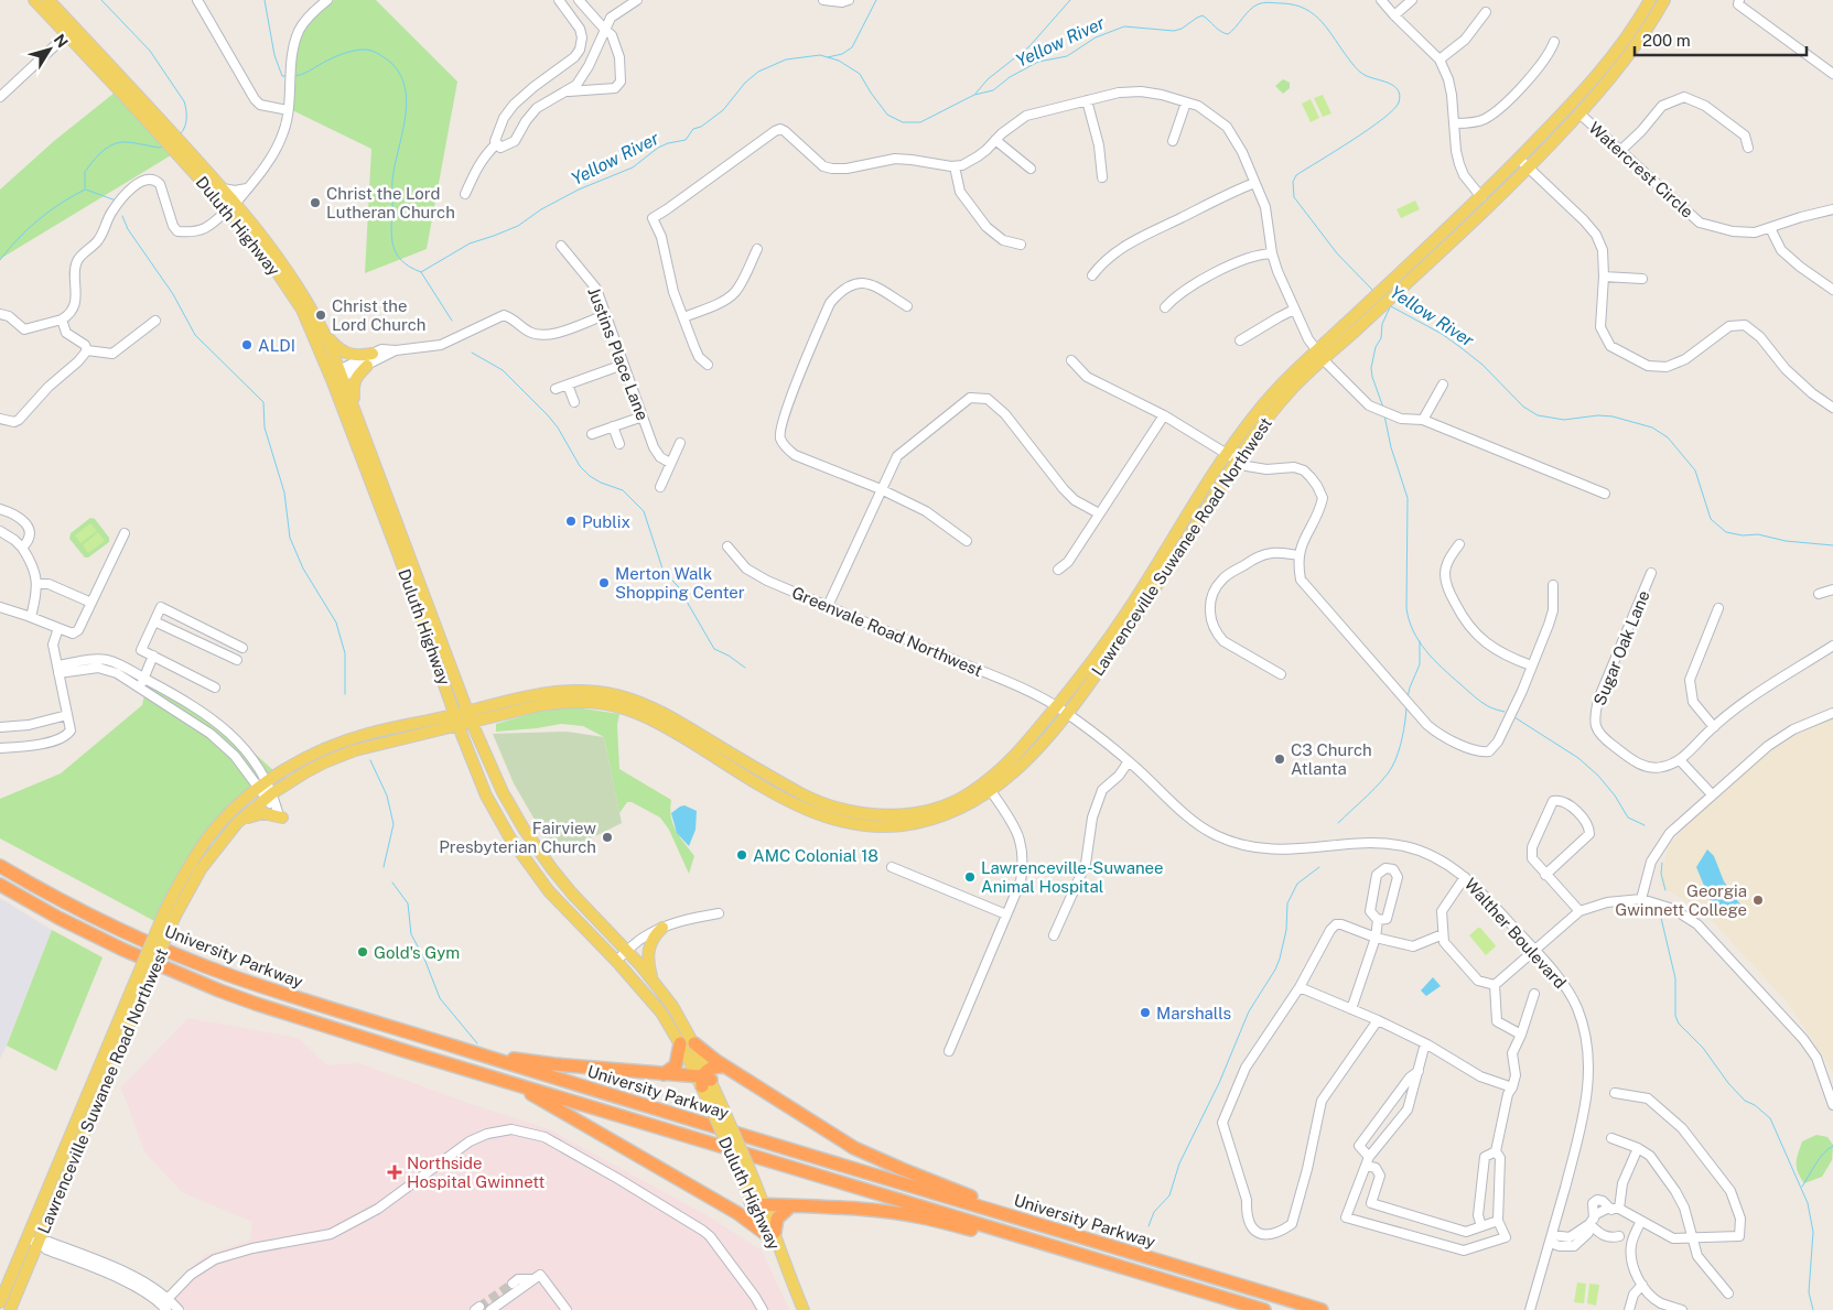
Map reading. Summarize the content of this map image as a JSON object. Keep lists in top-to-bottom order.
{
  "streets": {
    "highway": ["University Parkway"],
    "main road": ["Duluth Highway", "Lawrenceville Suwanee Road Northwest"],
    "street": [
      "Watercrest Circle",
      "Justins Place Lane",
      "Greenvale Road Northwest",
      "Sugar Oak Lane",
      "Walther Boulevard"
    ]
  },
  "crossings": [
    ["Watercrest Circle", "Lawrenceville Suwanee Road Northwest"],
    ["Duluth Highway", "Lawrenceville Suwanee Road Northwest"],
    ["Lawrenceville Suwanee Road Northwest", "Greenvale Road Northwest"],
    ["Lawrenceville Suwanee Road Northwest", "Walther Boulevard"],
    ["Greenvale Road Northwest", "Walther Boulevard"]
  ],
  "water": ["Yellow River"],
  "places": {
    "other": [
      "Christ the Lord Lutheran Church",
      "Christ the Lord Church",
      "ALDI",
      "Publix",
      "Merton Walk Shopping Center",
      "C3 Church Atlanta",
      "Fairview Presbyterian Church",
      "AMC Colonial 18",
      "Lawrenceville-Suwanee Animal Hospital",
      "Georgia Gwinnett College",
      "Gold's Gym",
      "Marshalls"
    ],
    "health": ["Northside Hospital Gwinnett"]
  },
  "scale_bar": "200 m",
  "north": "top right"
}
